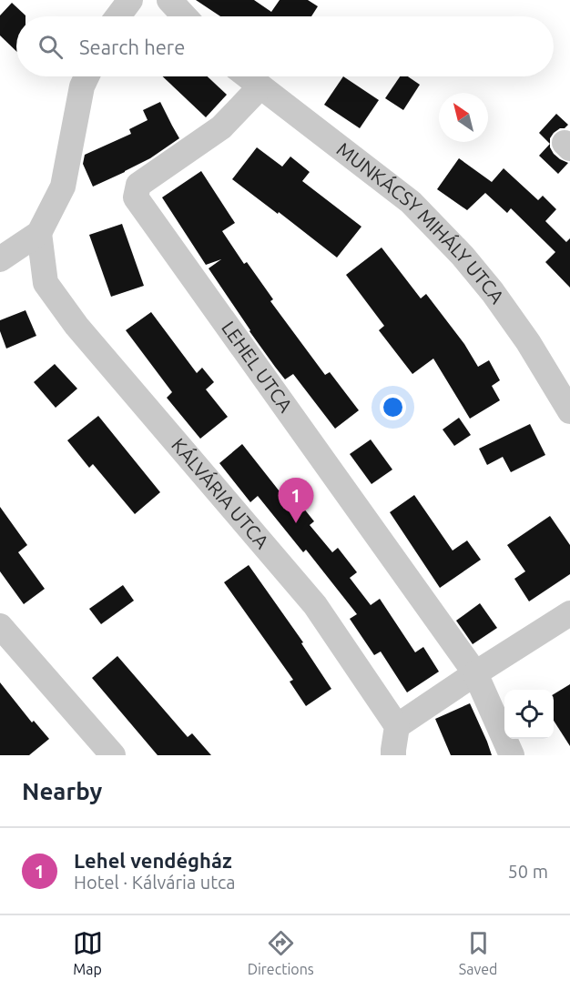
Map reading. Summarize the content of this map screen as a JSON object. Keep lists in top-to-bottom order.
{
  "streets": {
    "street": ["MUNKÁCSY MIHÁLY UTCA", "LEHEL UTCA", "KÁLVÁRIA UTCA"]
  },
  "crossings": [
    ["MUNKÁCSY MIHÁLY UTCA", "LEHEL UTCA"]
  ],
  "north": "top left",
  "page": {
    "search": "Search here",
    "pins": "1",
    "heading": "Nearby",
    "list": [
      {
        "mark": "1",
        "name": "Lehel vendégház",
        "note": "Hotel · Kálvária utca",
        "value": "50 m"
      }
    ],
    "nav": ["Map", "Directions", "Saved"]
  }
}
